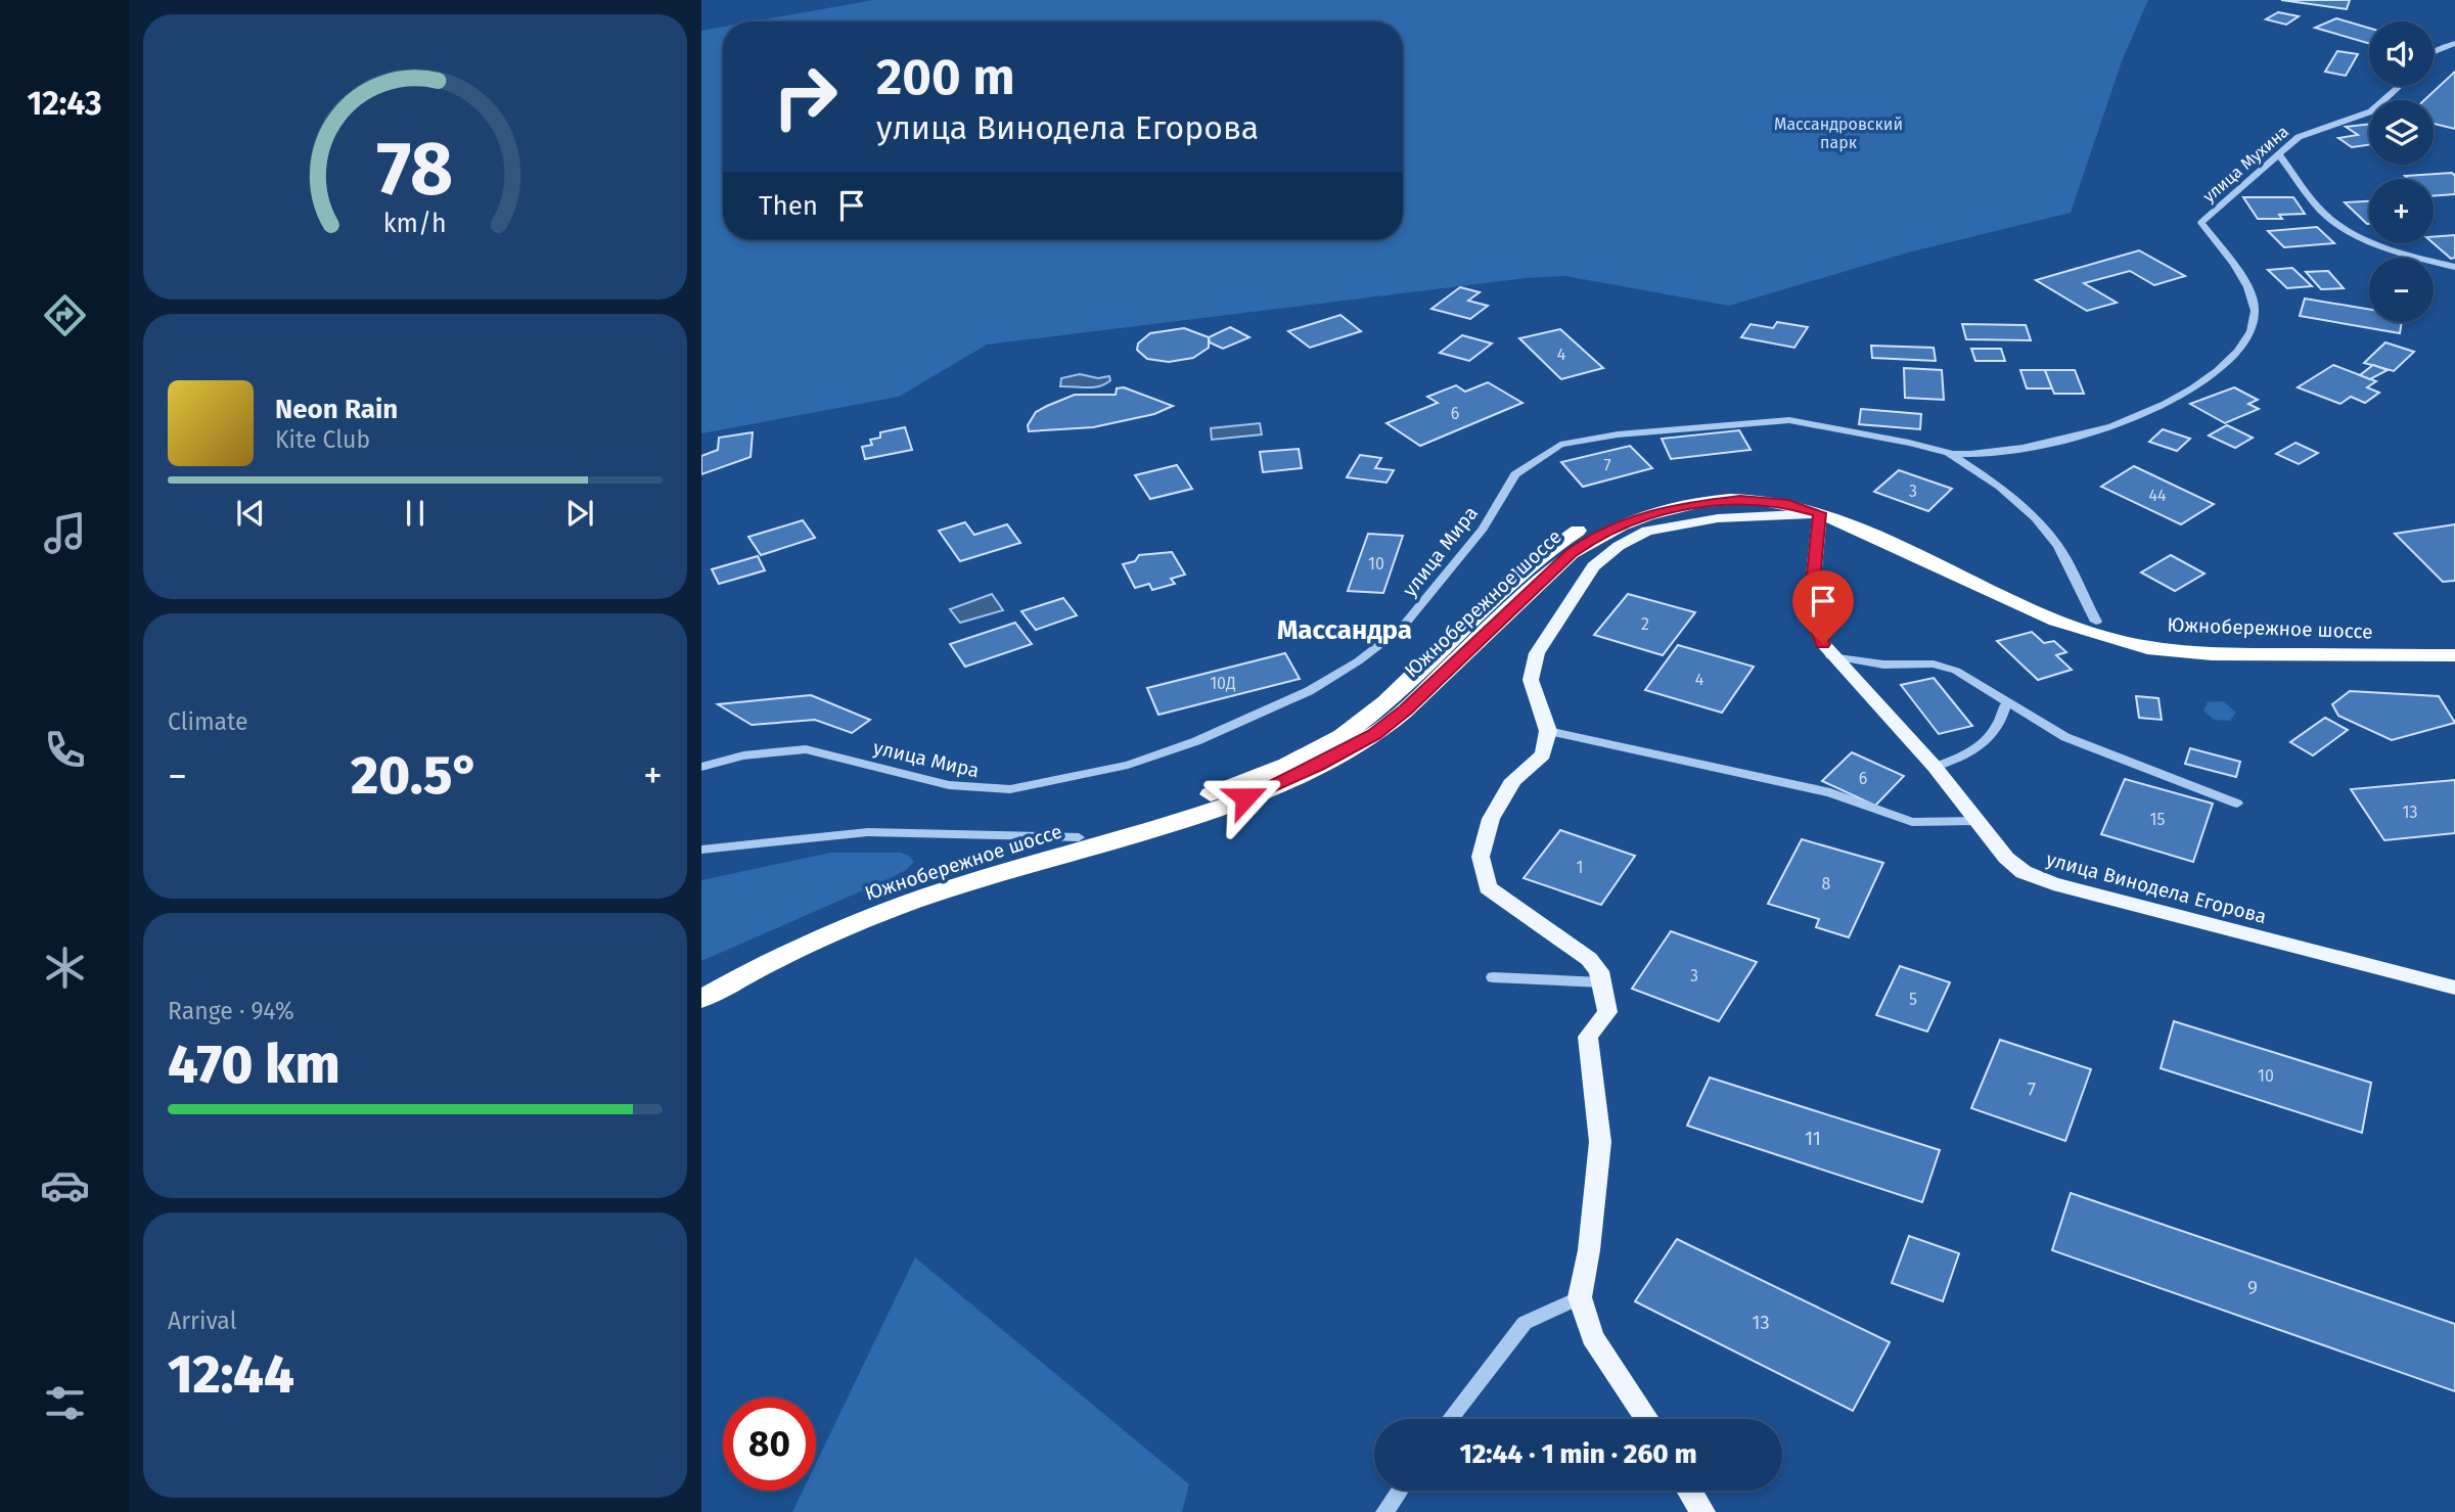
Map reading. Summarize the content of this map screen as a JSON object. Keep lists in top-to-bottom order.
{
  "streets": {
    "highway": ["Южнобережное шоссе"],
    "main road": ["улица Винодела Егорова"],
    "street": ["улица Мухина", "улица Мира"]
  },
  "crossings": [
    ["улица Мухина", "улица Мира"],
    ["улица Мира", "Южнобережное шоссе"],
    ["Южнобережное шоссе", "улица Винодела Егорова"]
  ],
  "districts": ["Массандра"],
  "parks": ["Массандровский парк"],
  "house_numbers": [
    "4",
    "6",
    "7",
    "3",
    "44",
    "10",
    "2",
    "4",
    "10Д",
    "6",
    "13",
    "15",
    "1",
    "8",
    "3",
    "5",
    "10",
    "7",
    "11",
    "9",
    "13"
  ],
  "page": {
    "tabs": "12:43",
    "map_buttons": ["+", "−"],
    "turn": ["200 m", "улица Винодела Егорова"],
    "then": "Then",
    "song": ["Neon Rain", "Kite Club"],
    "tile": [
      "Climate",
      ["Range · 94%", "470 km"],
      ["Arrival", "12:44"]
    ],
    "heat": ["−", "20.5°", "+"],
    "limit": "80",
    "trip": "12:44 · 1 min · 260 m",
    "gauge": ["78", "km/h"]
  }
}
